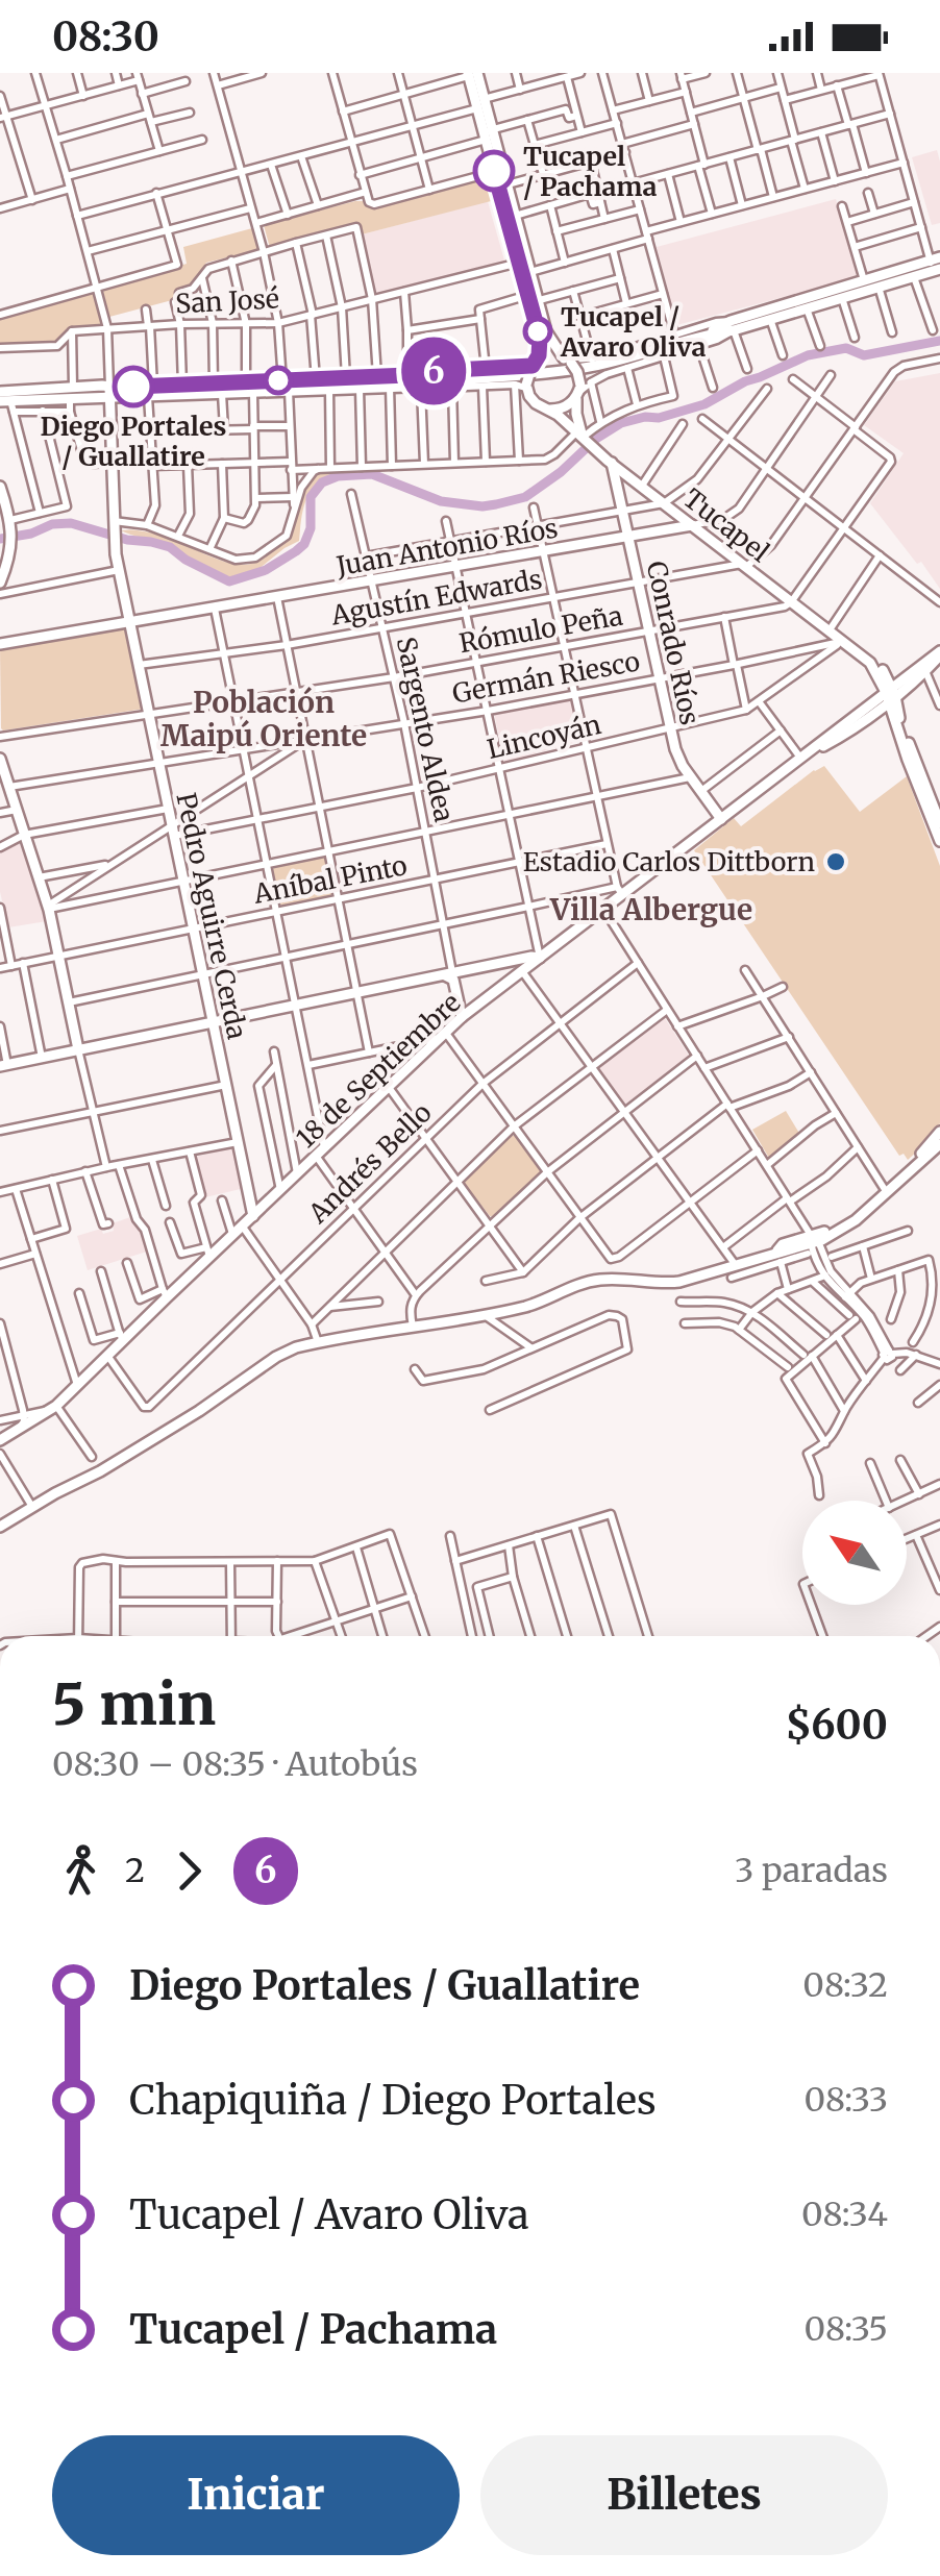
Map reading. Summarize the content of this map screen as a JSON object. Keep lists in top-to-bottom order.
{
  "streets": {
    "main road": [
      "Tucapel",
      "Juan Antonio Ríos",
      "Conrado Ríos",
      "Sargento Aldea",
      "Pedro Aguirre Cerda",
      "18 de Septiembre"
    ],
    "street": [
      "San José",
      "Agustín Edwards",
      "Rómulo Peña",
      "Germán Riesco",
      "Lincoyán",
      "Aníbal Pinto",
      "Andrés Bello"
    ]
  },
  "crossings": [
    ["San José", "Pedro Aguirre Cerda"],
    ["Tucapel", "Juan Antonio Ríos"],
    ["Tucapel", "Agustín Edwards"],
    ["Tucapel", "Rómulo Peña"],
    ["Tucapel", "Conrado Ríos"],
    ["Tucapel", "Germán Riesco"],
    ["Tucapel", "Lincoyán"],
    ["Tucapel", "18 de Septiembre"],
    ["Juan Antonio Ríos", "Conrado Ríos"],
    ["Juan Antonio Ríos", "Sargento Aldea"],
    ["Juan Antonio Ríos", "Pedro Aguirre Cerda"],
    ["Agustín Edwards", "Conrado Ríos"],
    ["Agustín Edwards", "Sargento Aldea"],
    ["Agustín Edwards", "Pedro Aguirre Cerda"],
    ["Rómulo Peña", "Conrado Ríos"],
    ["Rómulo Peña", "Sargento Aldea"],
    ["Rómulo Peña", "Pedro Aguirre Cerda"],
    ["Conrado Ríos", "Germán Riesco"],
    ["Conrado Ríos", "Lincoyán"],
    ["Conrado Ríos", "18 de Septiembre"],
    ["Germán Riesco", "Sargento Aldea"],
    ["Germán Riesco", "Lincoyán"],
    ["Germán Riesco", "Pedro Aguirre Cerda"],
    ["Sargento Aldea", "Lincoyán"],
    ["Sargento Aldea", "Aníbal Pinto"],
    ["Sargento Aldea", "18 de Septiembre"],
    ["Lincoyán", "Pedro Aguirre Cerda"],
    ["Aníbal Pinto", "Pedro Aguirre Cerda"],
    ["Pedro Aguirre Cerda", "18 de Septiembre"],
    ["18 de Septiembre", "Andrés Bello"]
  ],
  "districts": ["Población Maipú Oriente", "Villa Albergue"],
  "places": [
    "Tucapel / Pachama",
    "Tucapel / Avaro Oliva",
    "Diego Portales / Guallatire",
    "Estadio Carlos Dittborn"
  ],
  "lines": ["bus line 6"],
  "north": "top left",
  "page": {
    "status": "08:30",
    "on_map": "6",
    "heading": ["5 min", "08:30 – 08:35 · Autobús", "$600"],
    "legs": ["2", "6", "3 paradas"],
    "list": [
      {
        "name": "Diego Portales / Guallatire",
        "value": "08:32"
      },
      {
        "name": "Chapiquiña / Diego Portales",
        "value": "08:33"
      },
      {
        "name": "Tucapel / Avaro Oliva",
        "value": "08:34"
      },
      {
        "name": "Tucapel / Pachama",
        "value": "08:35"
      }
    ],
    "buttons": ["Iniciar", "Billetes"]
  }
}
